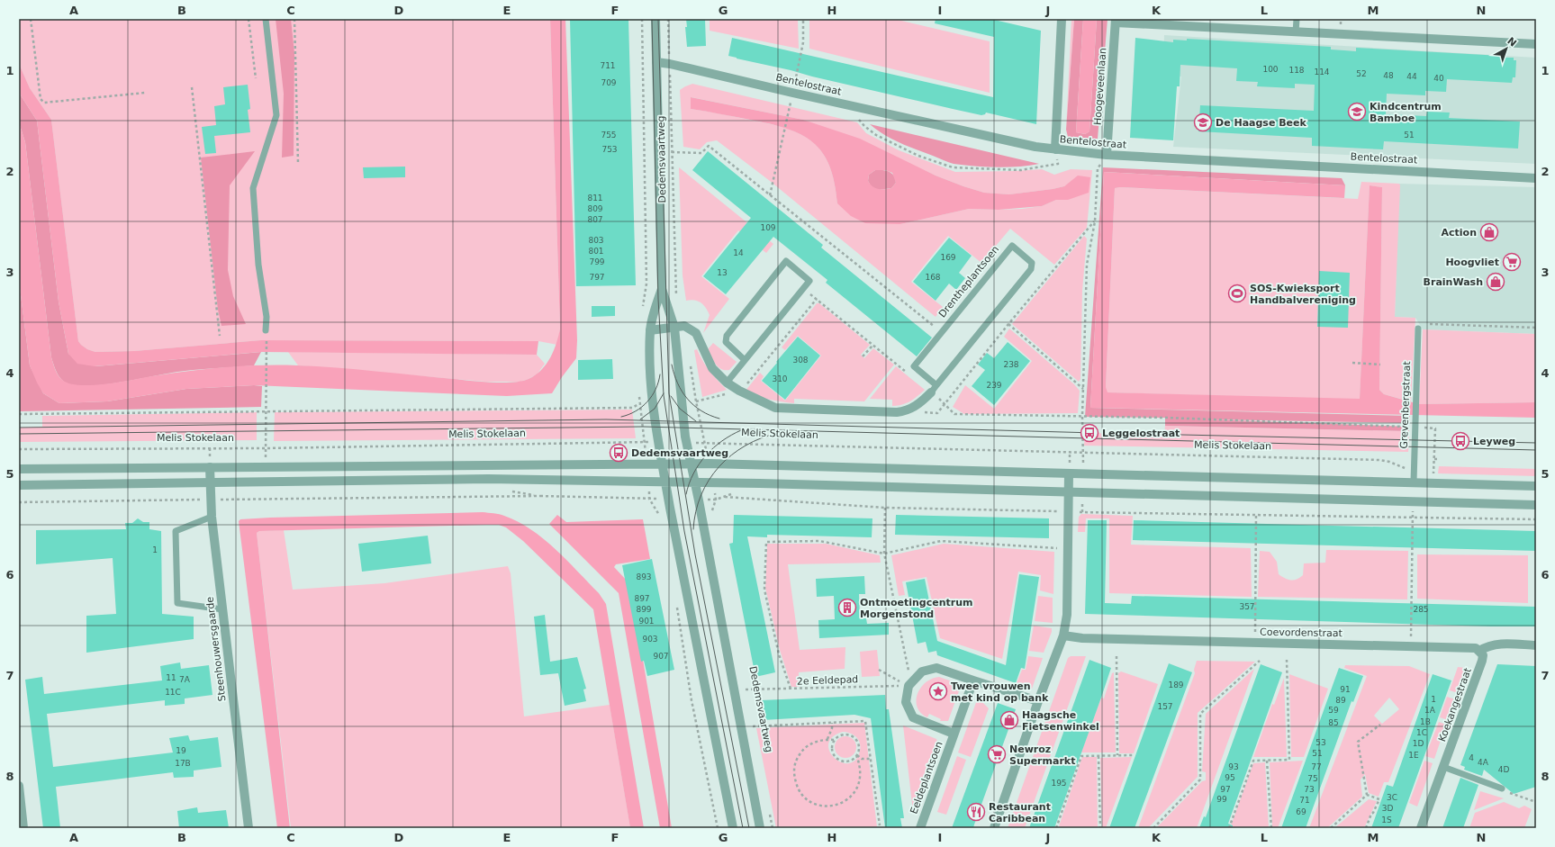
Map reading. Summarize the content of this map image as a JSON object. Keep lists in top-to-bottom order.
{
  "streets": {
    "street": [
      "Bentelostraat",
      "Hoogeveenlaan",
      "Dedemsvaartweg",
      "Drentheplantsoen",
      "Coevordenstraat",
      "Steenhouwersgaarde",
      "Koekangestraat",
      "Eeldeplantsoen"
    ],
    "lane": ["Grevenbergstraat"],
    "path": ["Melis Stokelaan", "2e Eeldepad"]
  },
  "crossings": [
    ["Bentelostraat", "Hoogeveenlaan"],
    ["Bentelostraat", "Dedemsvaartweg"],
    ["Dedemsvaartweg", "Drentheplantsoen"],
    ["Dedemsvaartweg", "Melis Stokelaan"],
    ["Dedemsvaartweg", "2e Eeldepad"],
    ["Grevenbergstraat", "Melis Stokelaan"],
    ["Coevordenstraat", "Koekangestraat"],
    ["2e Eeldepad", "Eeldeplantsoen"]
  ],
  "places": {
    "school or university": ["Kindcentrum Bamboe", "De Haagse Beek"],
    "shop": ["Action", "BrainWash", "Haagsche Fietsenwinkel"],
    "supermarket": ["Hoogvliet", "Newroz Supermarkt"],
    "sports": ["SOS-Kwieksport Handbalvereniging"],
    "bus stop": ["Leggelostraat", "Leyweg", "Dedemsvaartweg"],
    "building": ["Ontmoetingcentrum Morgenstond"],
    "place": ["Twee vrouwen met kind op bank"],
    "restaurant": ["Restaurant Caribbean"]
  },
  "house_numbers": [
    "711",
    "100",
    "118",
    "114",
    "52",
    "48",
    "44",
    "40",
    "709",
    "755",
    "51",
    "753",
    "811",
    "809",
    "807",
    "109",
    "803",
    "801",
    "14",
    "169",
    "799",
    "13",
    "797",
    "168",
    "308",
    "238",
    "310",
    "239",
    "1",
    "893",
    "897",
    "357",
    "899",
    "285",
    "901",
    "903",
    "907",
    "11",
    "7A",
    "189",
    "91",
    "11C",
    "1",
    "89",
    "157",
    "59",
    "1A",
    "1B",
    "85",
    "1C",
    "53",
    "1D",
    "19",
    "51",
    "1E",
    "4",
    "4A",
    "17B",
    "93",
    "77",
    "4D",
    "95",
    "75",
    "195",
    "97",
    "73",
    "3C",
    "99",
    "71",
    "3D",
    "69",
    "1S"
  ],
  "north": "top right",
  "grid": {
    "columns": [
      "A",
      "B",
      "C",
      "D",
      "E",
      "F",
      "G",
      "H",
      "I",
      "J",
      "K",
      "L",
      "M",
      "N"
    ],
    "rows": [
      "1",
      "2",
      "3",
      "4",
      "5",
      "6",
      "7",
      "8"
    ]
  }
}
